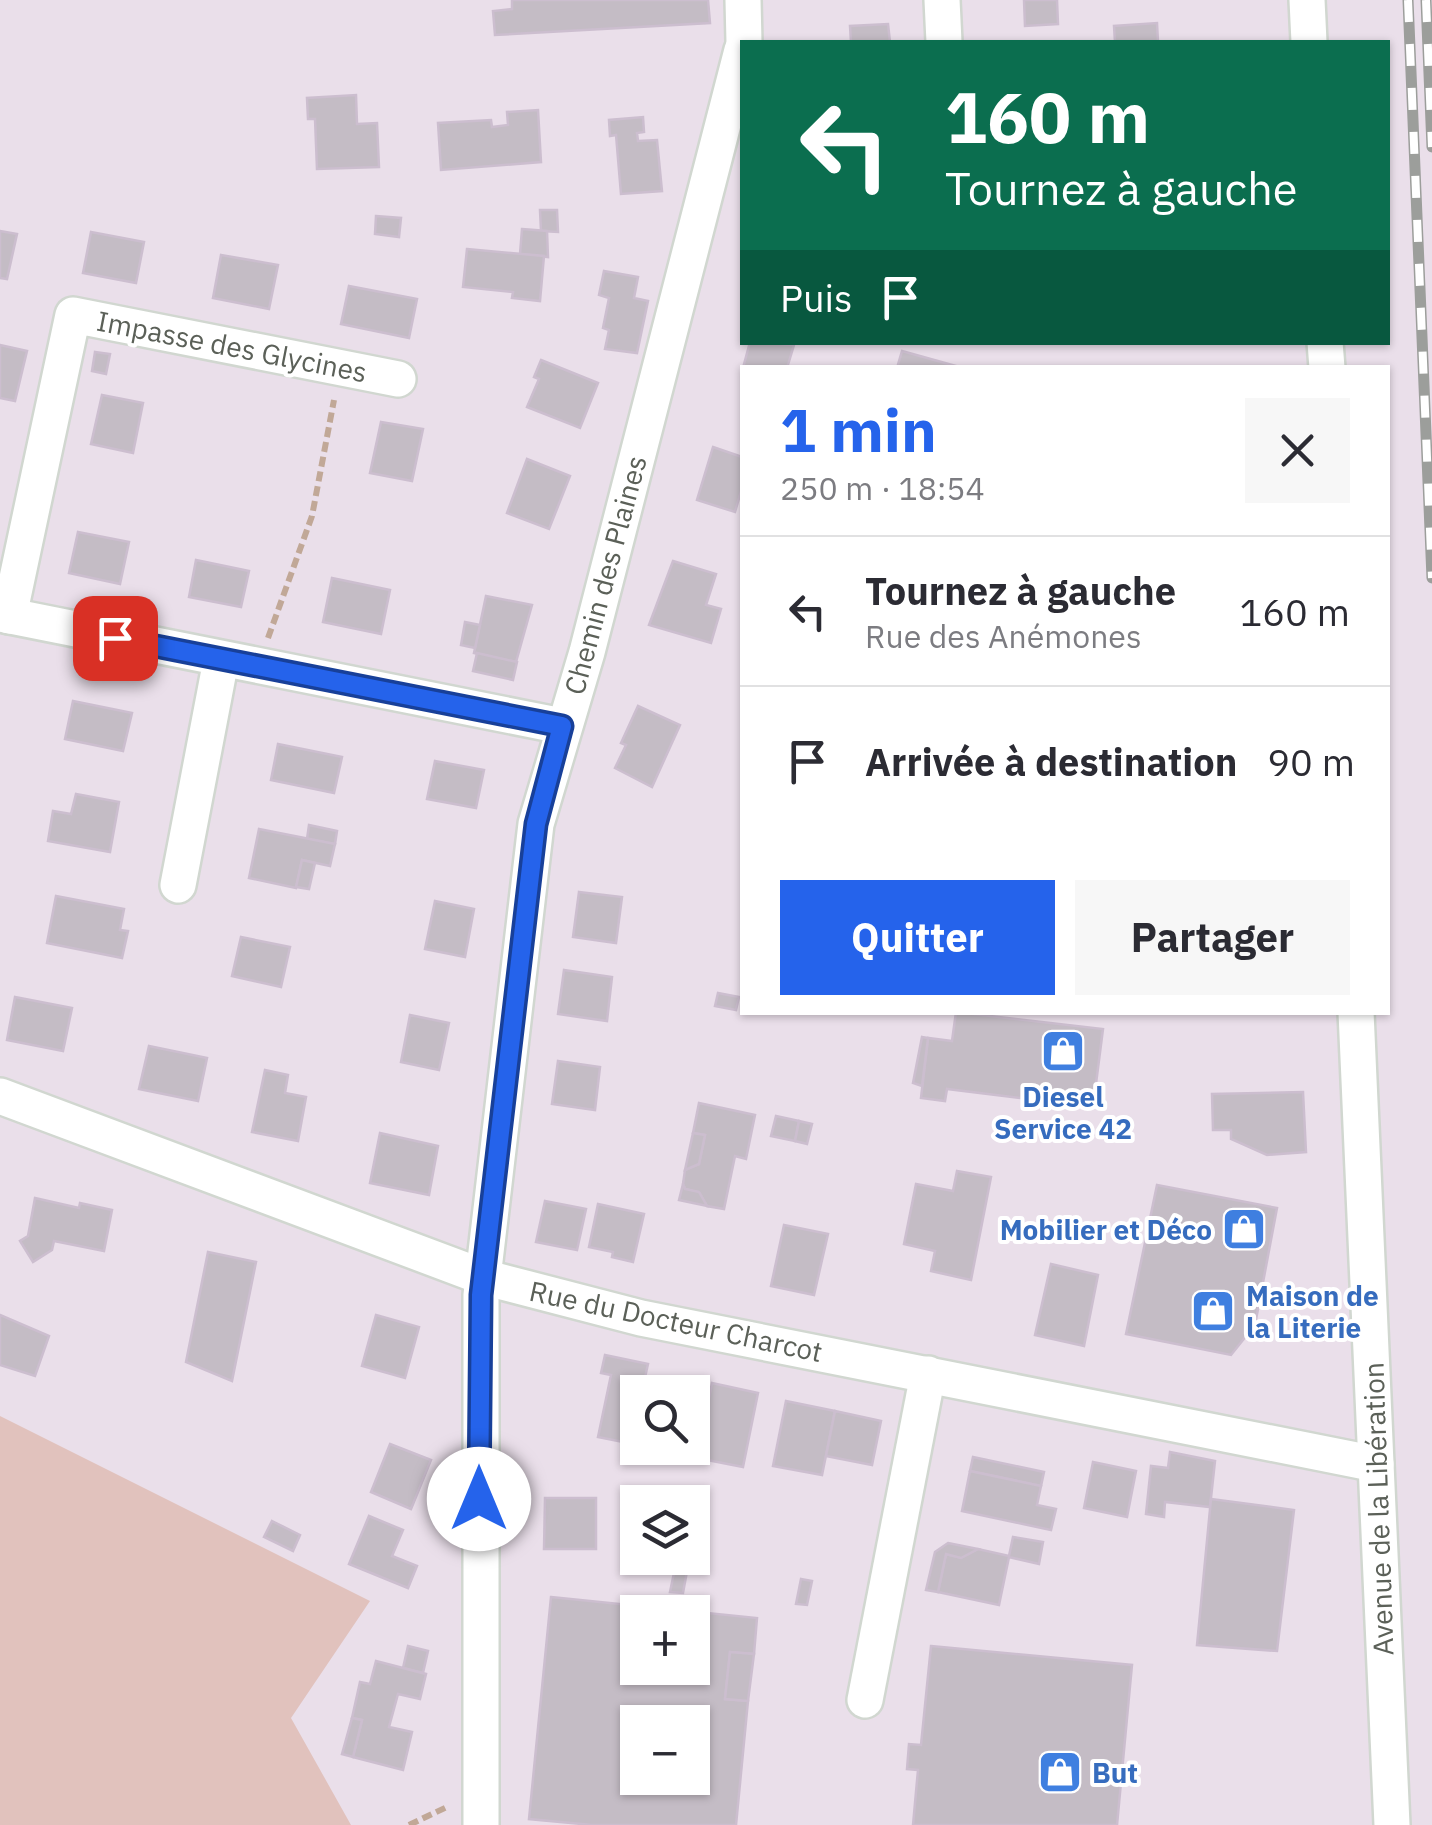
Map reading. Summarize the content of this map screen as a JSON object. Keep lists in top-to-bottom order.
{
  "streets": {
    "street": [
      "Impasse des Glycines",
      "Chemin des Plaines",
      "Rue du Docteur Charcot",
      "Avenue de la Libération"
    ]
  },
  "crossings": [
    ["Chemin des Plaines", "Rue du Docteur Charcot"],
    ["Rue du Docteur Charcot", "Avenue de la Libération"]
  ],
  "places": {
    "shop": [
      "Diesel Service 42",
      "Mobilier et Déco",
      "Maison de la Literie",
      "But"
    ]
  },
  "page": {
    "turn": ["160 m", "Tournez à gauche"],
    "then": "Puis",
    "heading": ["1 min", "250 m · 18:54"],
    "list": [
      {
        "name": "Tournez à gauche",
        "note": "Rue des Anémones",
        "value": "160 m"
      },
      {
        "name": "Arrivée à destination",
        "value": "90 m"
      }
    ],
    "buttons": ["Quitter", "Partager"],
    "map_buttons": ["+", "−"]
  }
}
